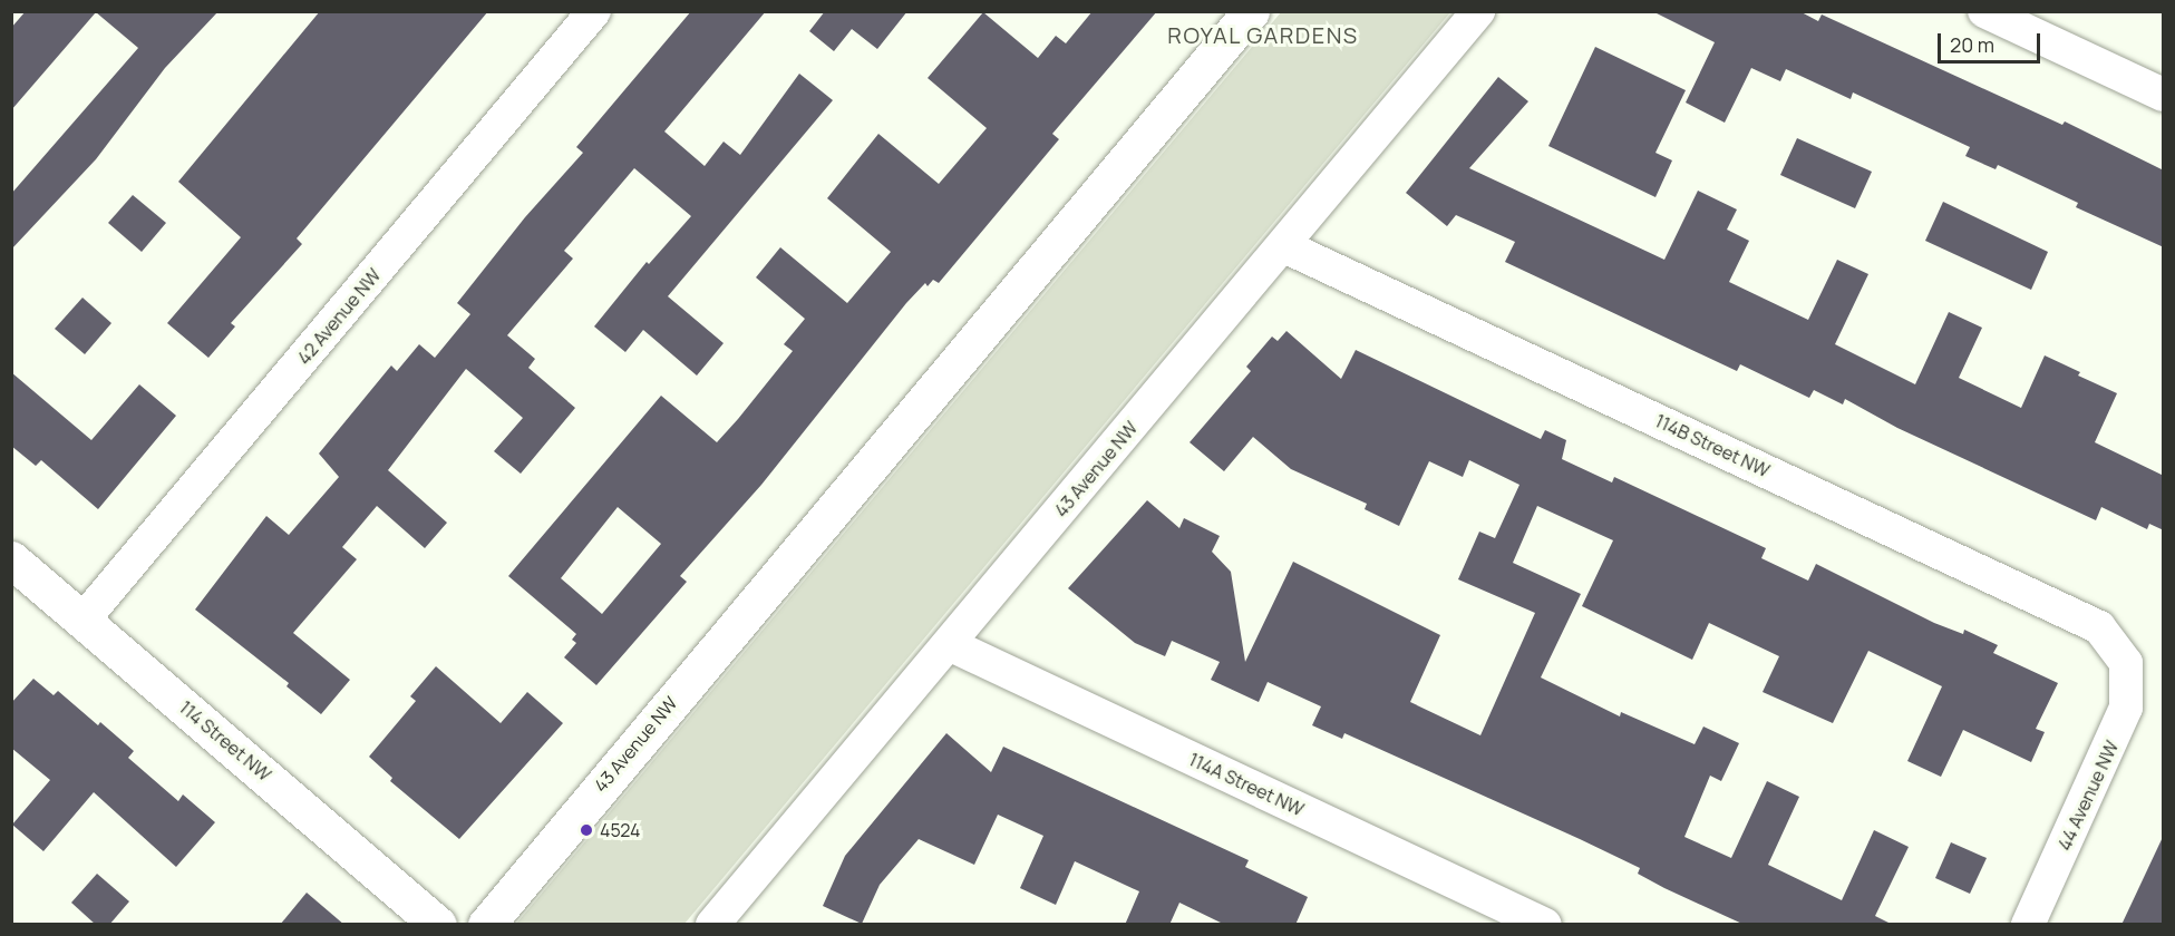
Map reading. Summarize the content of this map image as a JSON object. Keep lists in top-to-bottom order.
{
  "streets": {
    "street": [
      "42 Avenue NW",
      "114B Street NW",
      "43 Avenue NW",
      "114 Street NW",
      "114A Street NW",
      "44 Avenue NW"
    ]
  },
  "crossings": [
    ["42 Avenue NW", "114 Street NW"],
    ["114B Street NW", "43 Avenue NW"],
    ["114B Street NW", "44 Avenue NW"],
    ["43 Avenue NW", "114A Street NW"]
  ],
  "districts": ["ROYAL GARDENS"],
  "places": ["4524"],
  "scale_bar": "20 m"
}
